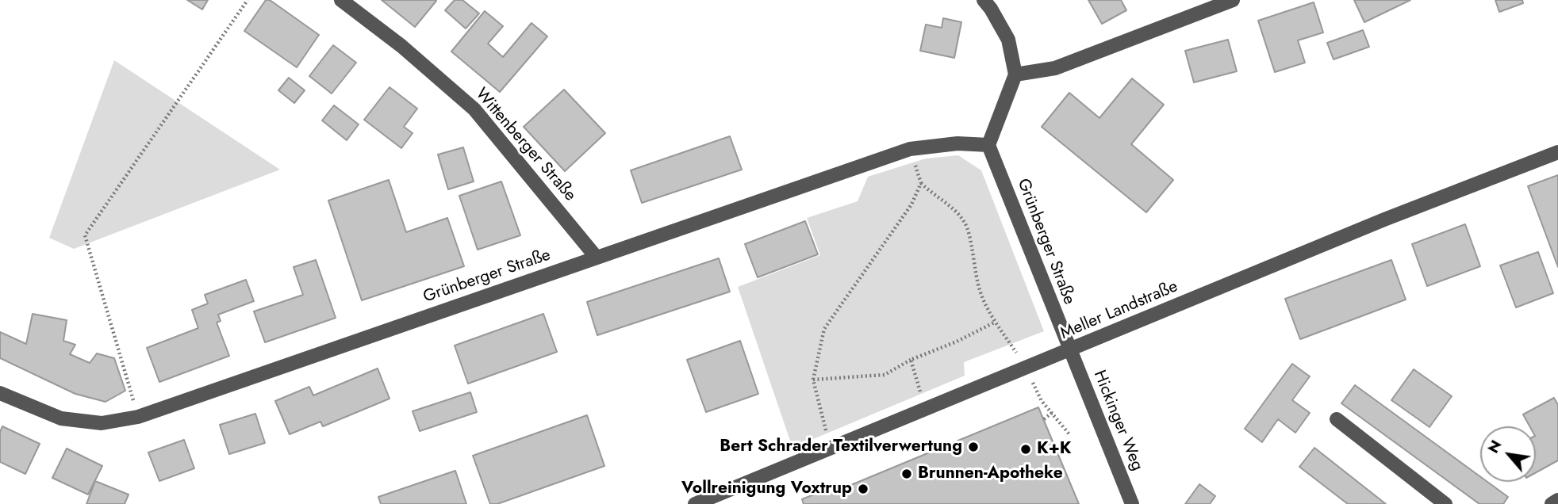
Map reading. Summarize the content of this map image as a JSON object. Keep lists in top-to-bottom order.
{
  "streets": {
    "street": [
      "Wittenberger Straße",
      "Grünberger Straße",
      "Meller Landstraße",
      "Hickinger Weg"
    ]
  },
  "crossings": [
    ["Wittenberger Straße", "Grünberger Straße"],
    ["Grünberger Straße", "Meller Landstraße"],
    ["Grünberger Straße", "Hickinger Weg"],
    ["Meller Landstraße", "Hickinger Weg"]
  ],
  "places": [
    "Bert Schrader Textilverwertung",
    "K+K",
    "Brunnen-Apotheke",
    "Vollreinigung Voxtrup"
  ],
  "north": "top left"
}
